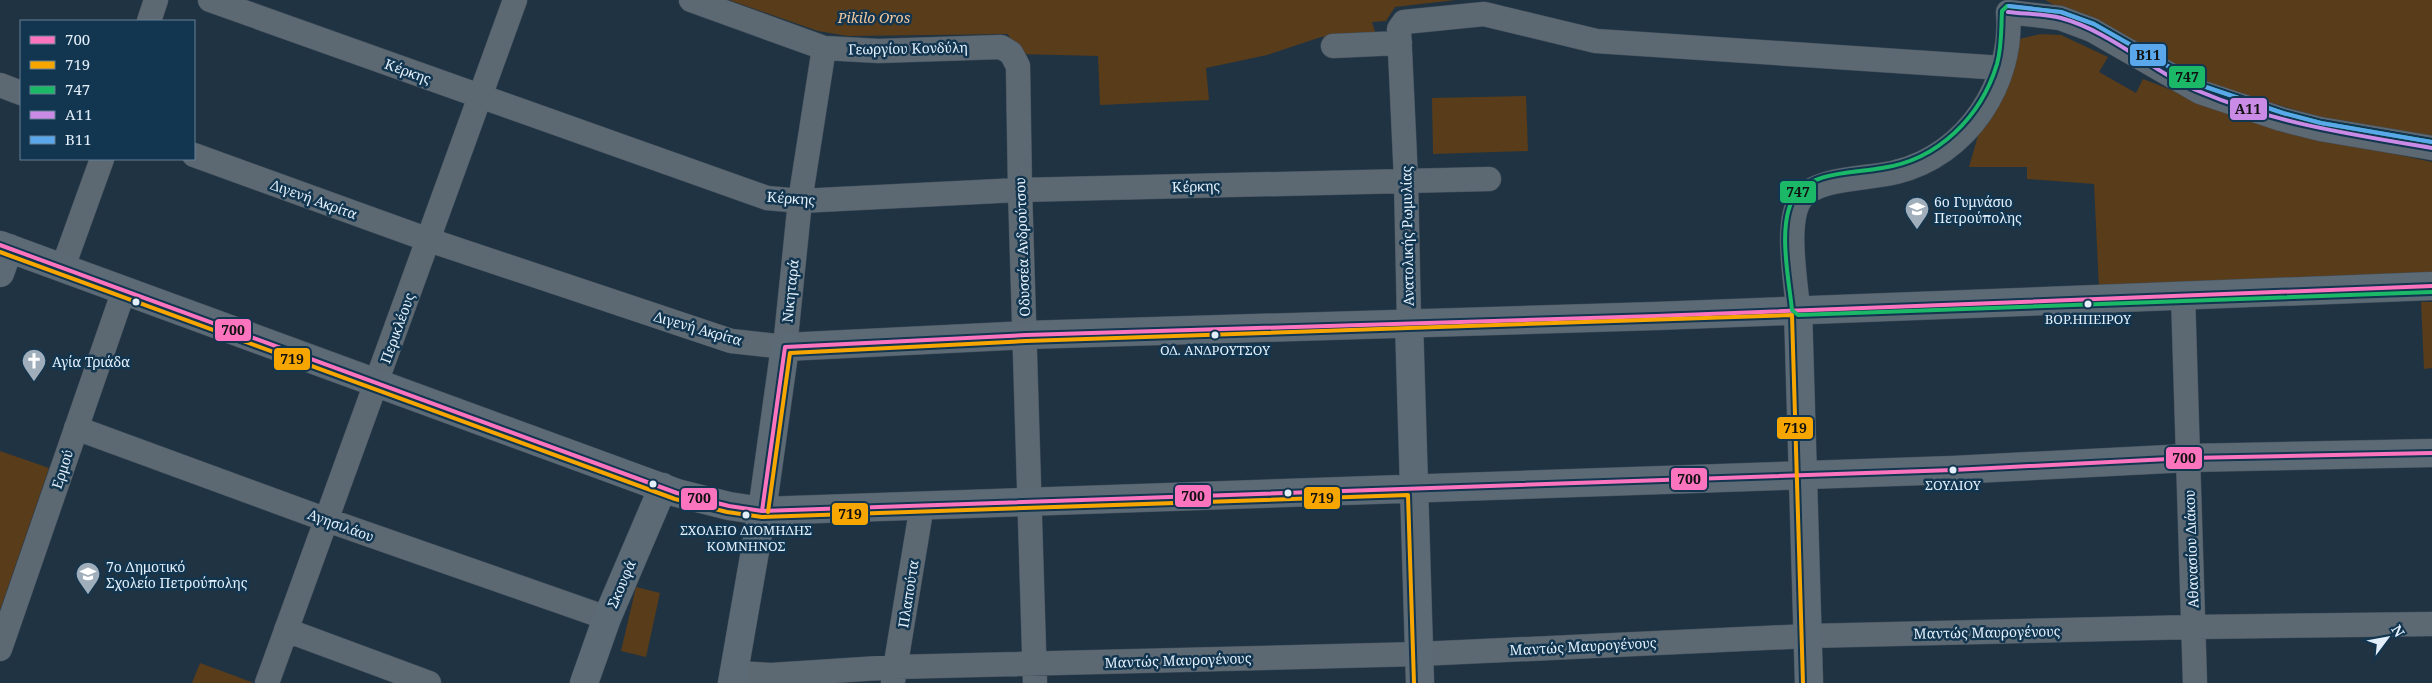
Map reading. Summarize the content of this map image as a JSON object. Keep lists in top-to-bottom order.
{
  "streets": {
    "street": [
      "Γεωργίου Κονδύλη",
      "Κέρκης",
      "Διγενή Ακρίτα",
      "Ανατολικής Ρωμυλίας",
      "Οδυσσέα Ανδρούτσου",
      "Νικηταρά",
      "Περικλέους",
      "Ερμού",
      "Αγησιλάου",
      "Αθανασίου Διάκου",
      "Σκουφά",
      "Πλαπούτα",
      "Μαντώς Μαυρογένους"
    ]
  },
  "crossings": [
    ["Γεωργίου Κονδύλη", "Οδυσσέα Ανδρούτσου"],
    ["Γεωργίου Κονδύλη", "Νικηταρά"],
    ["Κέρκης", "Ανατολικής Ρωμυλίας"],
    ["Κέρκης", "Οδυσσέα Ανδρούτσου"],
    ["Κέρκης", "Νικηταρά"],
    ["Κέρκης", "Περικλέους"],
    ["Διγενή Ακρίτα", "Ανατολικής Ρωμυλίας"],
    ["Διγενή Ακρίτα", "Οδυσσέα Ανδρούτσου"],
    ["Διγενή Ακρίτα", "Νικηταρά"],
    ["Διγενή Ακρίτα", "Περικλέους"],
    ["Διγενή Ακρίτα", "Αθανασίου Διάκου"],
    ["Ανατολικής Ρωμυλίας", "Μαντώς Μαυρογένους"],
    ["Οδυσσέα Ανδρούτσου", "Μαντώς Μαυρογένους"],
    ["Νικηταρά", "Μαντώς Μαυρογένους"],
    ["Περικλέους", "Αγησιλάου"],
    ["Ερμού", "Αγησιλάου"],
    ["Αγησιλάου", "Σκουφά"],
    ["Αθανασίου Διάκου", "Μαντώς Μαυρογένους"],
    ["Πλαπούτα", "Μαντώς Μαυρογένους"]
  ],
  "parks": ["Pikilo Oros"],
  "places": {
    "school or university": ["6ο Γυμνάσιο Πετρούπολης", "7ο Δημοτικό Σχολείο Πετρούπολης"],
    "other": [
      "ΒΟΡ.ΗΠΕΙΡΟΥ",
      "ΟΔ. ΑΝΔΡΟΥΤΣΟΥ",
      "ΣΟΥΛΙΟΥ",
      "ΣΧΟΛΕΙΟ ΔΙΟΜΗΔΗΣ ΚΟΜΝΗΝΟΣ"
    ],
    "church": ["Αγία Τριάδα"]
  },
  "lines": [
    "transit line 747",
    "transit line Β11",
    "transit line Α11",
    "transit line 700",
    "transit line 719"
  ],
  "legend": [
    "700",
    "719",
    "747",
    "Α11",
    "Β11"
  ],
  "north": "top right"
}
